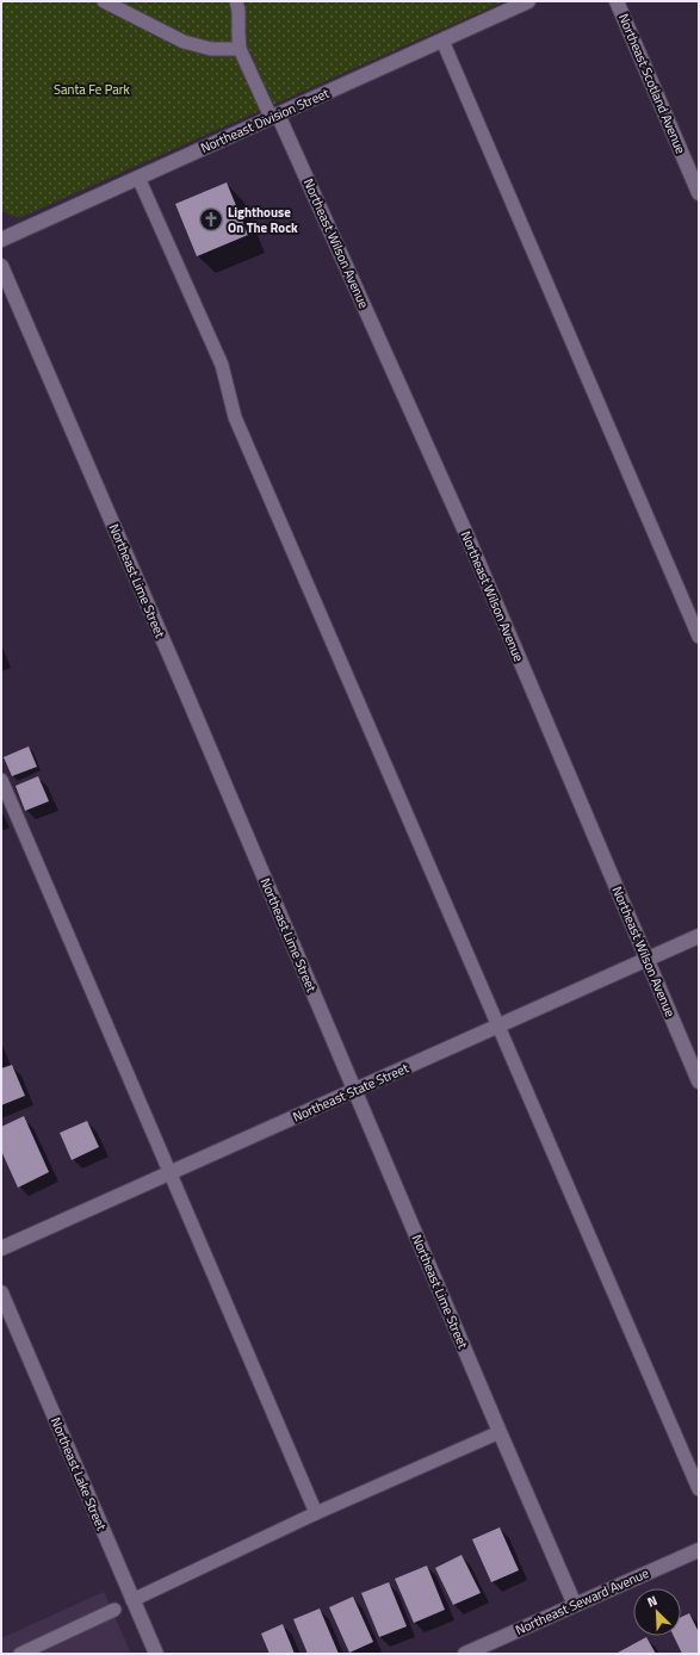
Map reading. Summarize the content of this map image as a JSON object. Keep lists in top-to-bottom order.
{
  "streets": {
    "street": [
      "Northeast Scotland Avenue",
      "Northeast Division Street",
      "Northeast Wilson Avenue",
      "Northeast Lime Street",
      "Northeast State Street",
      "Northeast Lake Street",
      "Northeast Seward Avenue"
    ]
  },
  "crossings": [
    ["Northeast Division Street", "Northeast Wilson Avenue"],
    ["Northeast Wilson Avenue", "Northeast State Street"],
    ["Northeast Lime Street", "Northeast State Street"],
    ["Northeast Lime Street", "Northeast Seward Avenue"]
  ],
  "parks": ["Santa Fe Park"],
  "places": {
    "church": ["Lighthouse On The Rock"]
  },
  "north": "top left"
}
